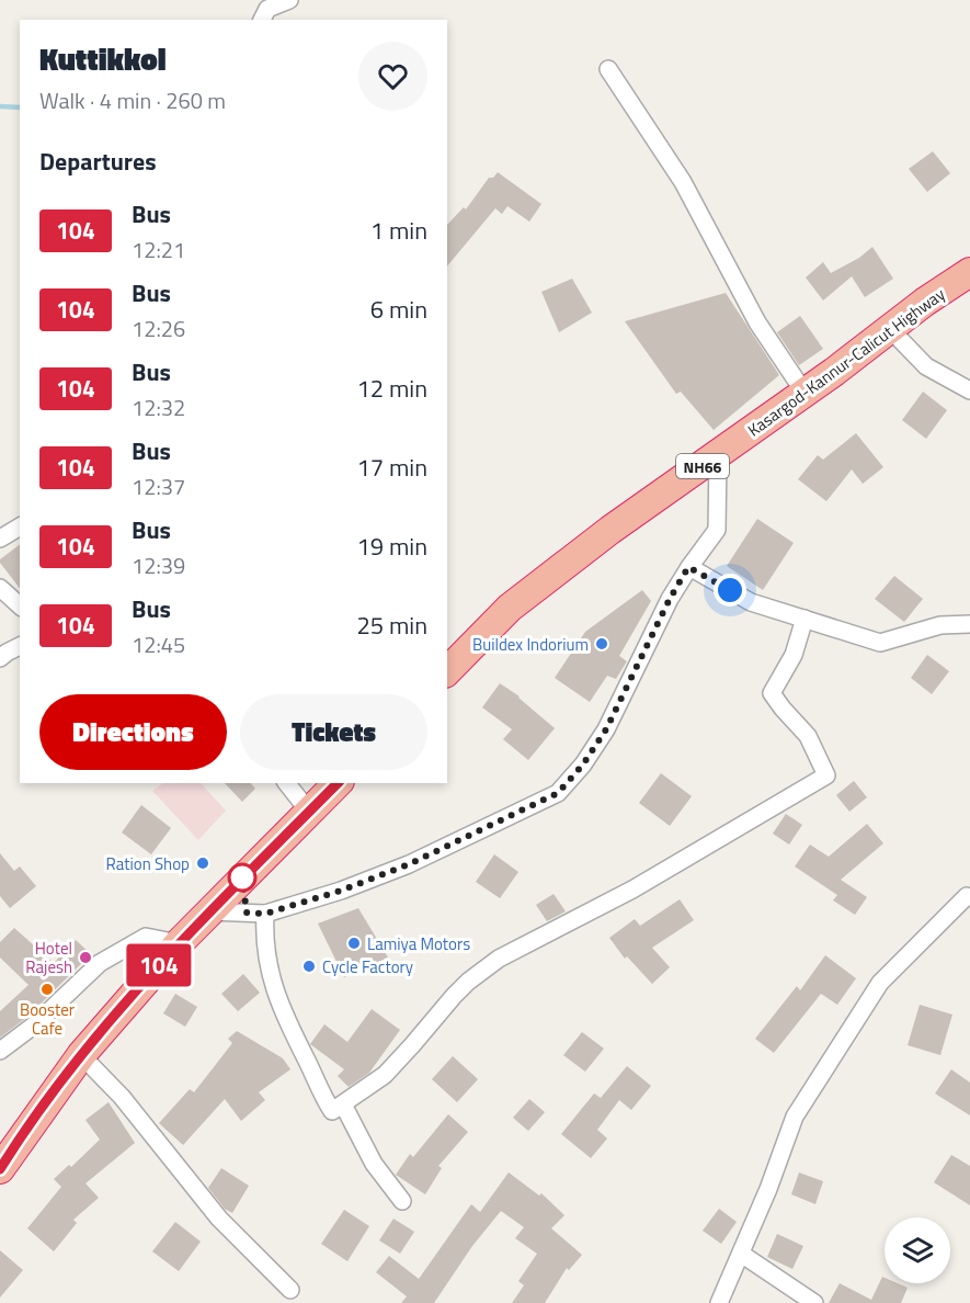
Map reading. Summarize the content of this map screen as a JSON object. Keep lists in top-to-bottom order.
{
  "streets": {
    "highway": ["Kasargod-Kannur-Calicut Highway", "NH66"]
  },
  "places": [
    "Buildex Indorium",
    "Ration Shop",
    "Lamiya Motors",
    "Hotel Rajesh",
    "Cycle Factory",
    "Booster Cafe"
  ],
  "lines": ["bus line 104"],
  "page": {
    "on_map": "104",
    "heading": [
      ["Kuttikkol", "Walk · 4 min · 260 m"],
      "Departures"
    ],
    "list": [
      {
        "mark": "104",
        "name": "Bus",
        "note": "12:21",
        "value": "1 min"
      },
      {
        "mark": "104",
        "name": "Bus",
        "note": "12:26",
        "value": "6 min"
      },
      {
        "mark": "104",
        "name": "Bus",
        "note": "12:32",
        "value": "12 min"
      },
      {
        "mark": "104",
        "name": "Bus",
        "note": "12:37",
        "value": "17 min"
      },
      {
        "mark": "104",
        "name": "Bus",
        "note": "12:39",
        "value": "19 min"
      },
      {
        "mark": "104",
        "name": "Bus",
        "note": "12:45",
        "value": "25 min"
      }
    ],
    "buttons": ["Directions", "Tickets"]
  }
}
